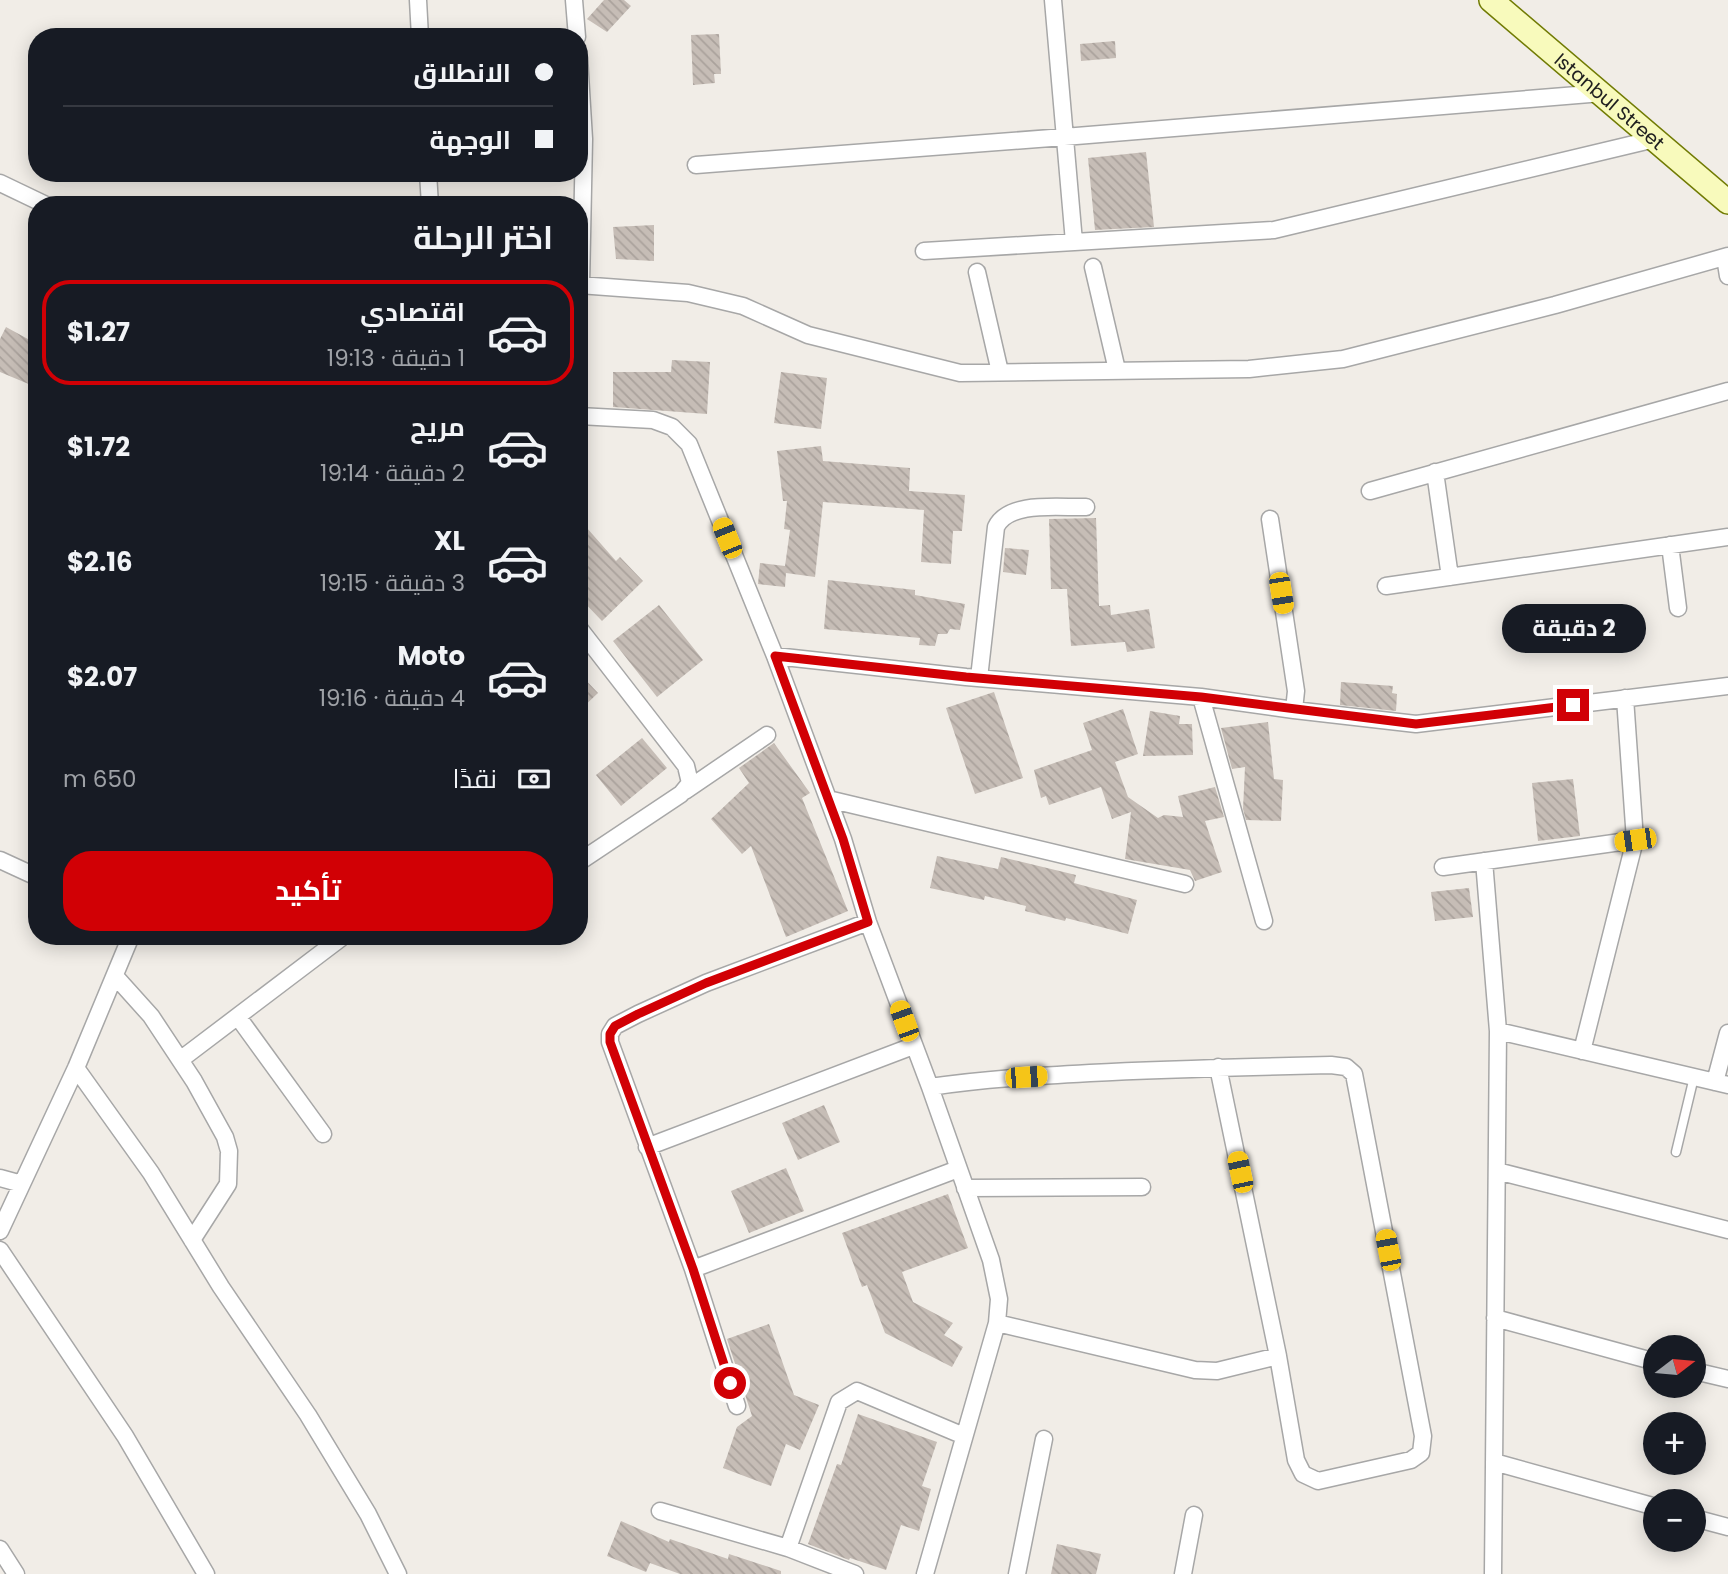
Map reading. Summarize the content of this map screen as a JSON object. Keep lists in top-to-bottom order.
{
  "streets": {
    "street": ["Istanbul Street"]
  },
  "north": "right",
  "page": {
    "banner": ["الانطلاق", "الوجهة"],
    "heading": "اختر الرحلة",
    "list": [
      {
        "name": "اقتصادي",
        "note": "1 دقيقة · 19:13",
        "value": "$1.27"
      },
      {
        "name": "مريح",
        "note": "2 دقيقة · 19:14",
        "value": "$1.72"
      },
      {
        "name": "XL",
        "note": "3 دقيقة · 19:15",
        "value": "$2.16"
      },
      {
        "name": "Moto",
        "note": "4 دقيقة · 19:16",
        "value": "$2.07"
      }
    ],
    "bubble": "2 دقيقة",
    "pay": ["نقدًا", "650 m"],
    "buttons": "تأكيد",
    "map_buttons": ["+", "−"]
  }
}
